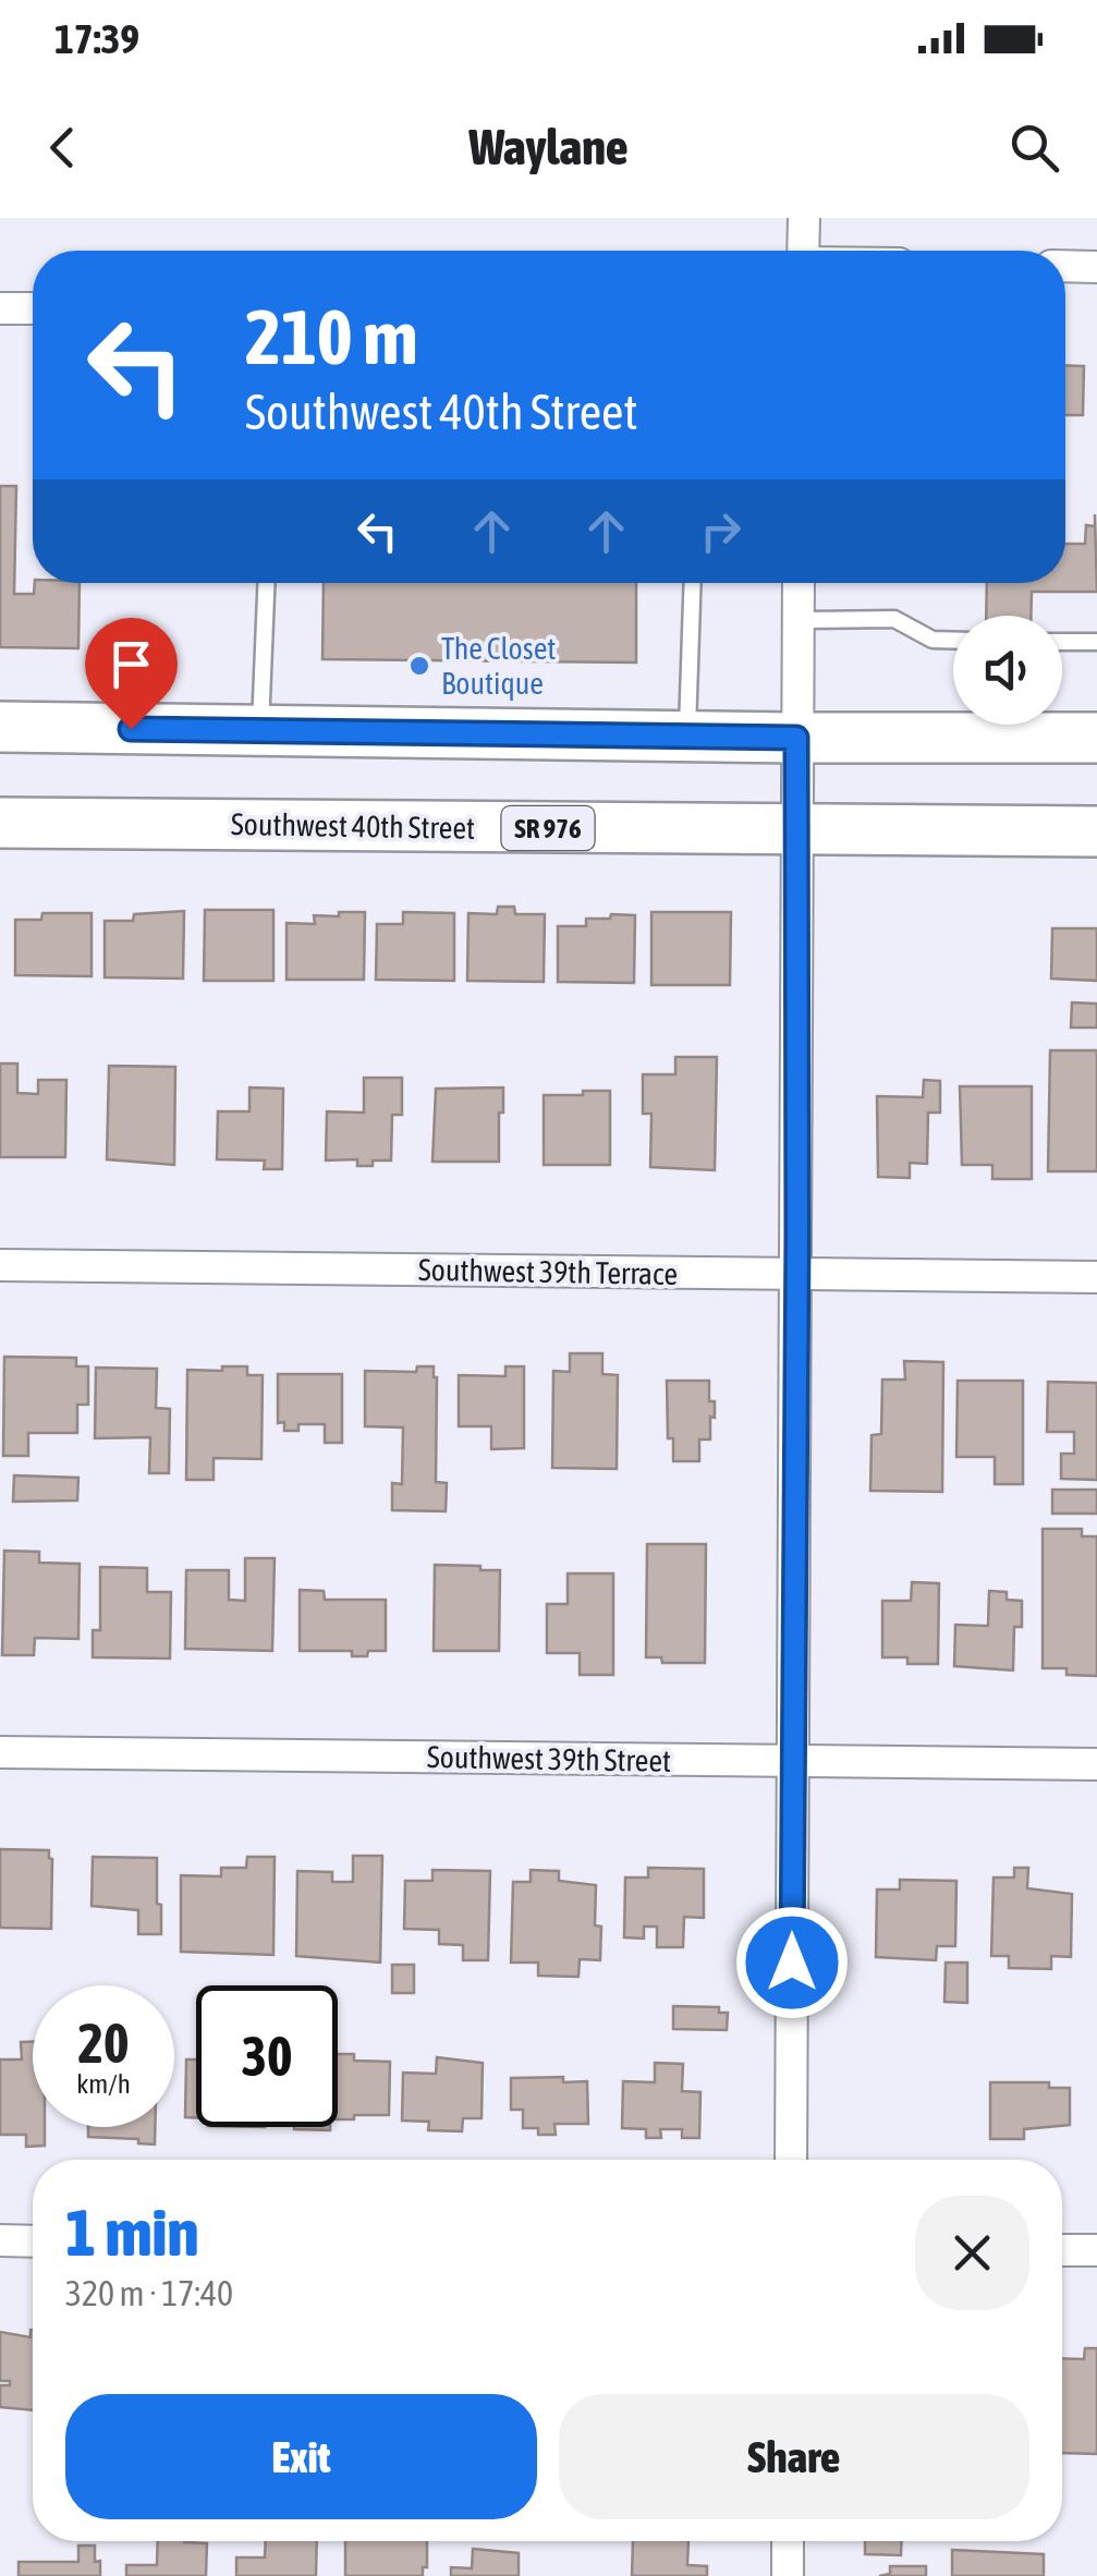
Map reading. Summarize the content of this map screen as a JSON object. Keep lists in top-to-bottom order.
{
  "streets": {
    "main road": ["Southwest 40th Street", "SR 976"],
    "street": ["Southwest 39th Terrace", "Southwest 39th Street"]
  },
  "places": ["The Closet Boutique"],
  "page": {
    "status": "17:39",
    "header": "Waylane",
    "turn": ["210 m", "Southwest 40th Street"],
    "speed": "20 km/h",
    "limit": "30",
    "heading": ["1 min", "320 m · 17:40"],
    "buttons": ["Exit", "Share"]
  }
}
